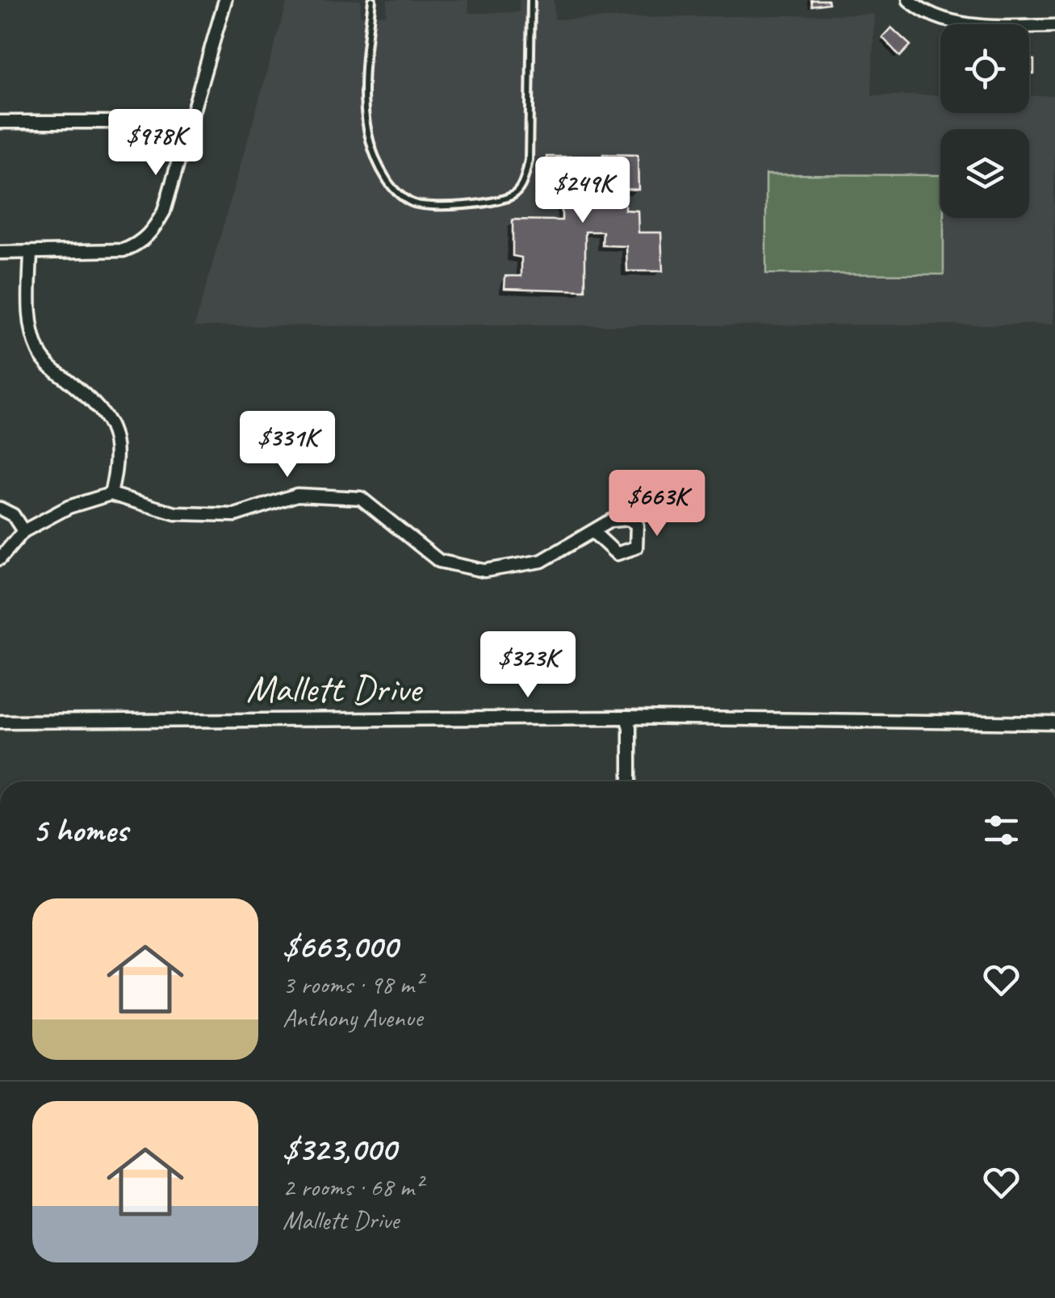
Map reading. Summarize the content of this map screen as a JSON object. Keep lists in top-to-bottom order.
{
  "streets": {
    "street": ["Mallett Drive"]
  },
  "page": {
    "price": [
      "$978K",
      "$249K",
      "$331K",
      "$663K",
      "$323K"
    ],
    "heading": "5 homes",
    "list": [
      {
        "name": "$663,000",
        "note": "3 rooms · 98 m² · Anthony Avenue"
      },
      {
        "name": "$323,000",
        "note": "2 rooms · 68 m² · Mallett Drive"
      }
    ]
  }
}
